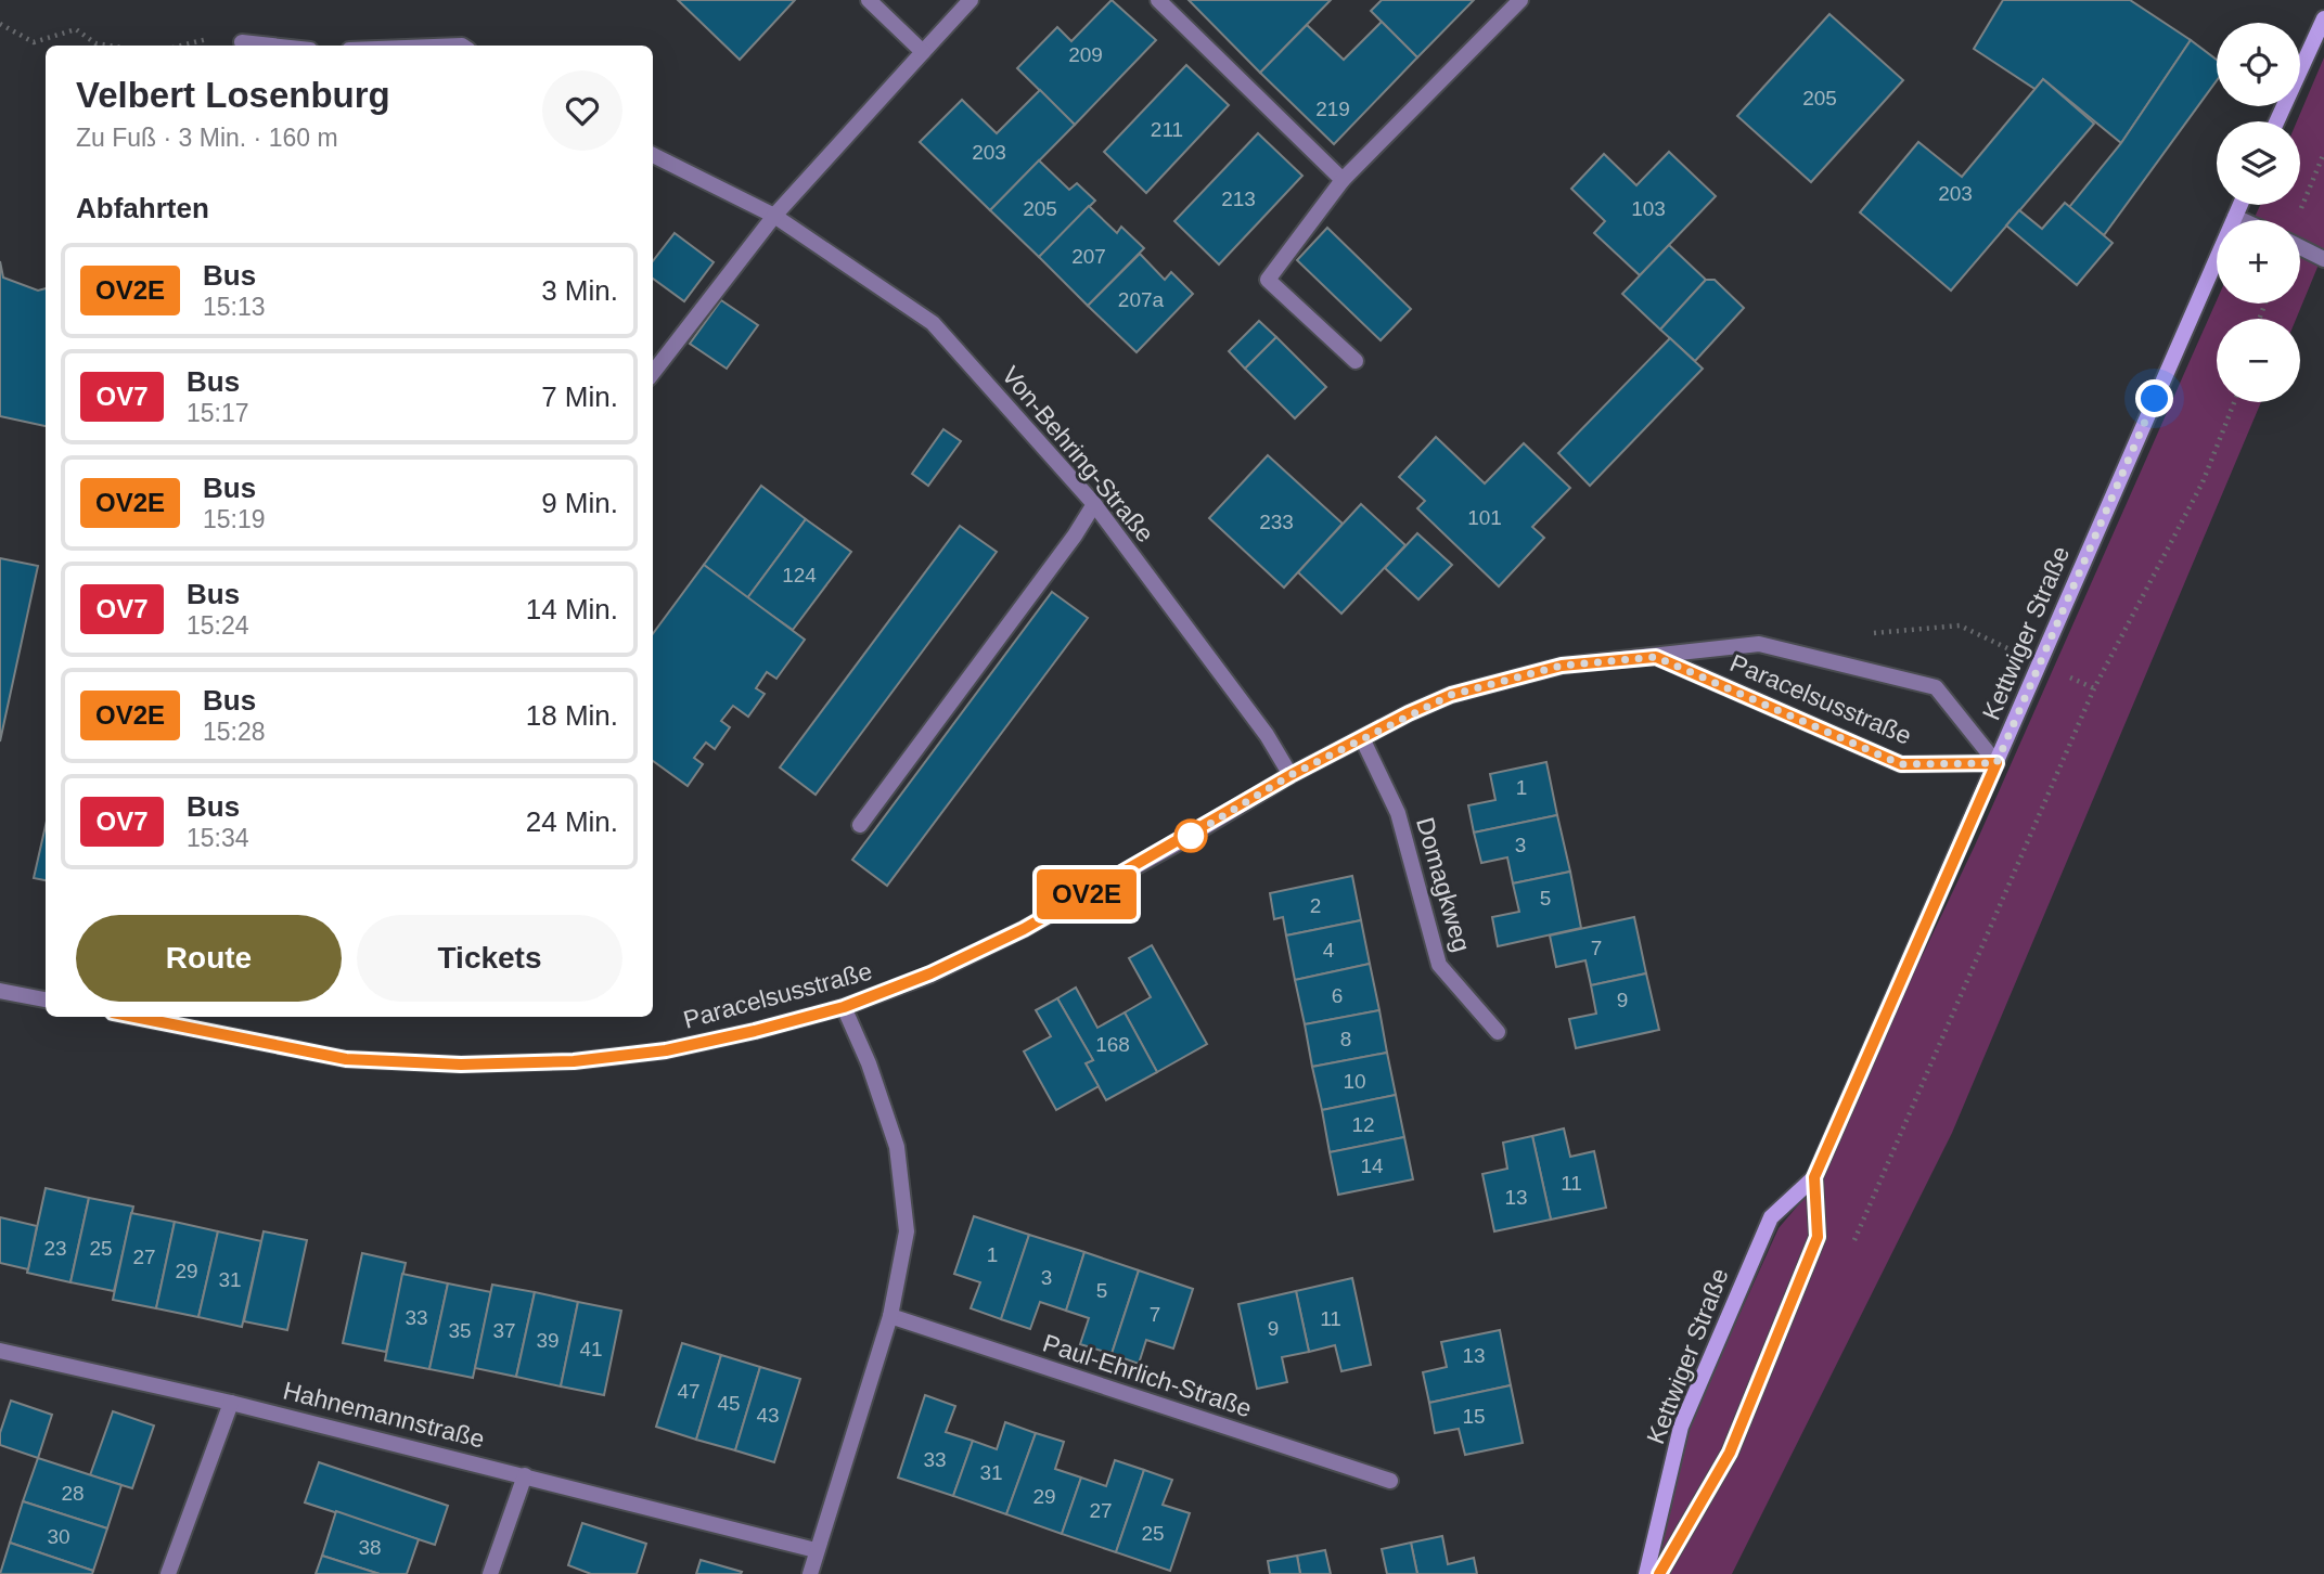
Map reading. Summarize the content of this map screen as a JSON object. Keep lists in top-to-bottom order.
{
  "streets": {
    "main road": ["Kettwiger Straße"],
    "street": [
      "Von-Behring-Straße",
      "Paracelsusstraße",
      "Domagkweg",
      "Paul-Ehrlich-Straße",
      "Hahnemannstraße"
    ]
  },
  "crossings": [
    ["Von-Behring-Straße", "Paracelsusstraße"],
    ["Kettwiger Straße", "Paracelsusstraße"],
    ["Paracelsusstraße", "Domagkweg"]
  ],
  "lines": ["bus line OV2E"],
  "house_numbers": [
    "209",
    "205",
    "219",
    "211",
    "203",
    "203",
    "213",
    "205",
    "103",
    "207",
    "207a",
    "101",
    "233",
    "124",
    "1",
    "3",
    "5",
    "2",
    "7",
    "4",
    "6",
    "9",
    "8",
    "168",
    "10",
    "12",
    "14",
    "11",
    "13",
    "23",
    "25",
    "1",
    "27",
    "29",
    "3",
    "31",
    "5",
    "7",
    "33",
    "11",
    "9",
    "35",
    "37",
    "39",
    "41",
    "13",
    "47",
    "45",
    "43",
    "15",
    "33",
    "31",
    "28",
    "29",
    "27",
    "25",
    "30",
    "38"
  ],
  "page": {
    "on_map": "OV2E",
    "map_buttons": ["+", "−"],
    "heading": [
      ["Velbert Losenburg", "Zu Fuß · 3 Min. · 160 m"],
      "Abfahrten"
    ],
    "list": [
      {
        "mark": "OV2E",
        "name": "Bus",
        "note": "15:13",
        "value": "3 Min."
      },
      {
        "mark": "OV7",
        "name": "Bus",
        "note": "15:17",
        "value": "7 Min."
      },
      {
        "mark": "OV2E",
        "name": "Bus",
        "note": "15:19",
        "value": "9 Min."
      },
      {
        "mark": "OV7",
        "name": "Bus",
        "note": "15:24",
        "value": "14 Min."
      },
      {
        "mark": "OV2E",
        "name": "Bus",
        "note": "15:28",
        "value": "18 Min."
      },
      {
        "mark": "OV7",
        "name": "Bus",
        "note": "15:34",
        "value": "24 Min."
      }
    ],
    "buttons": ["Route", "Tickets"]
  }
}
